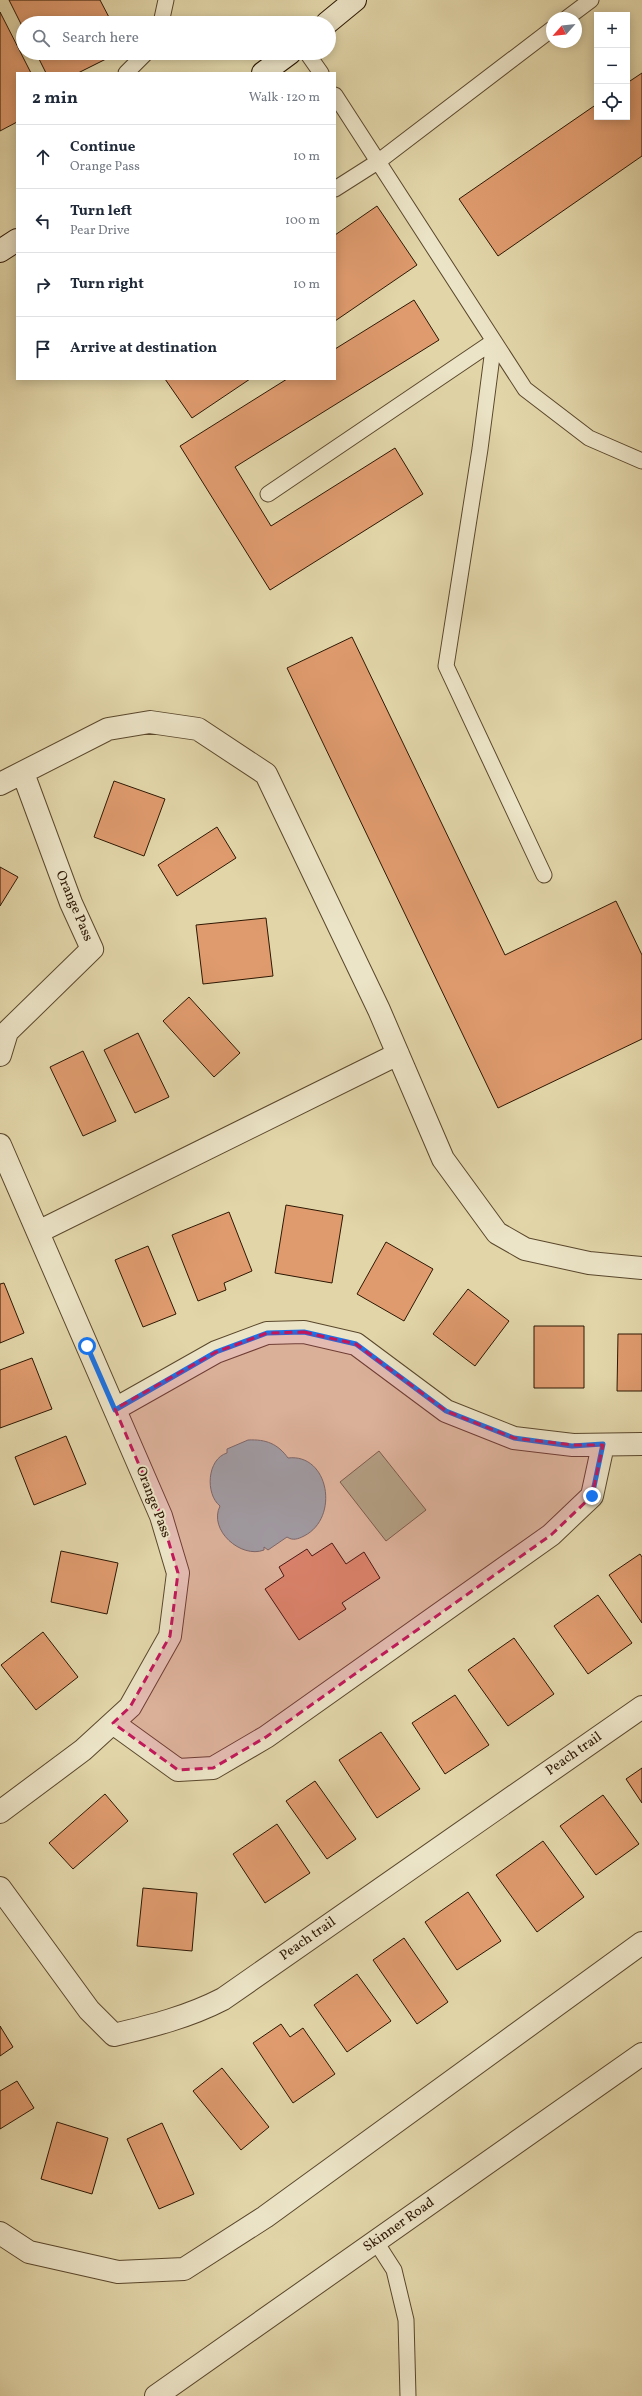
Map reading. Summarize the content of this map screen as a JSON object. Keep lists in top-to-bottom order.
{
  "streets": {
    "street": ["Orange Pass", "Peach trail", "Skinner Road"]
  },
  "north": "bottom left",
  "page": {
    "map_buttons": ["+", "−"],
    "search": "Search here",
    "heading": ["2 min", "Walk · 120 m"],
    "list": [
      ["Continue", "Orange Pass", "10 m"],
      ["Turn left", "Pear Drive", "100 m"],
      ["Turn right", "10 m"],
      "Arrive at destination"
    ]
  }
}
